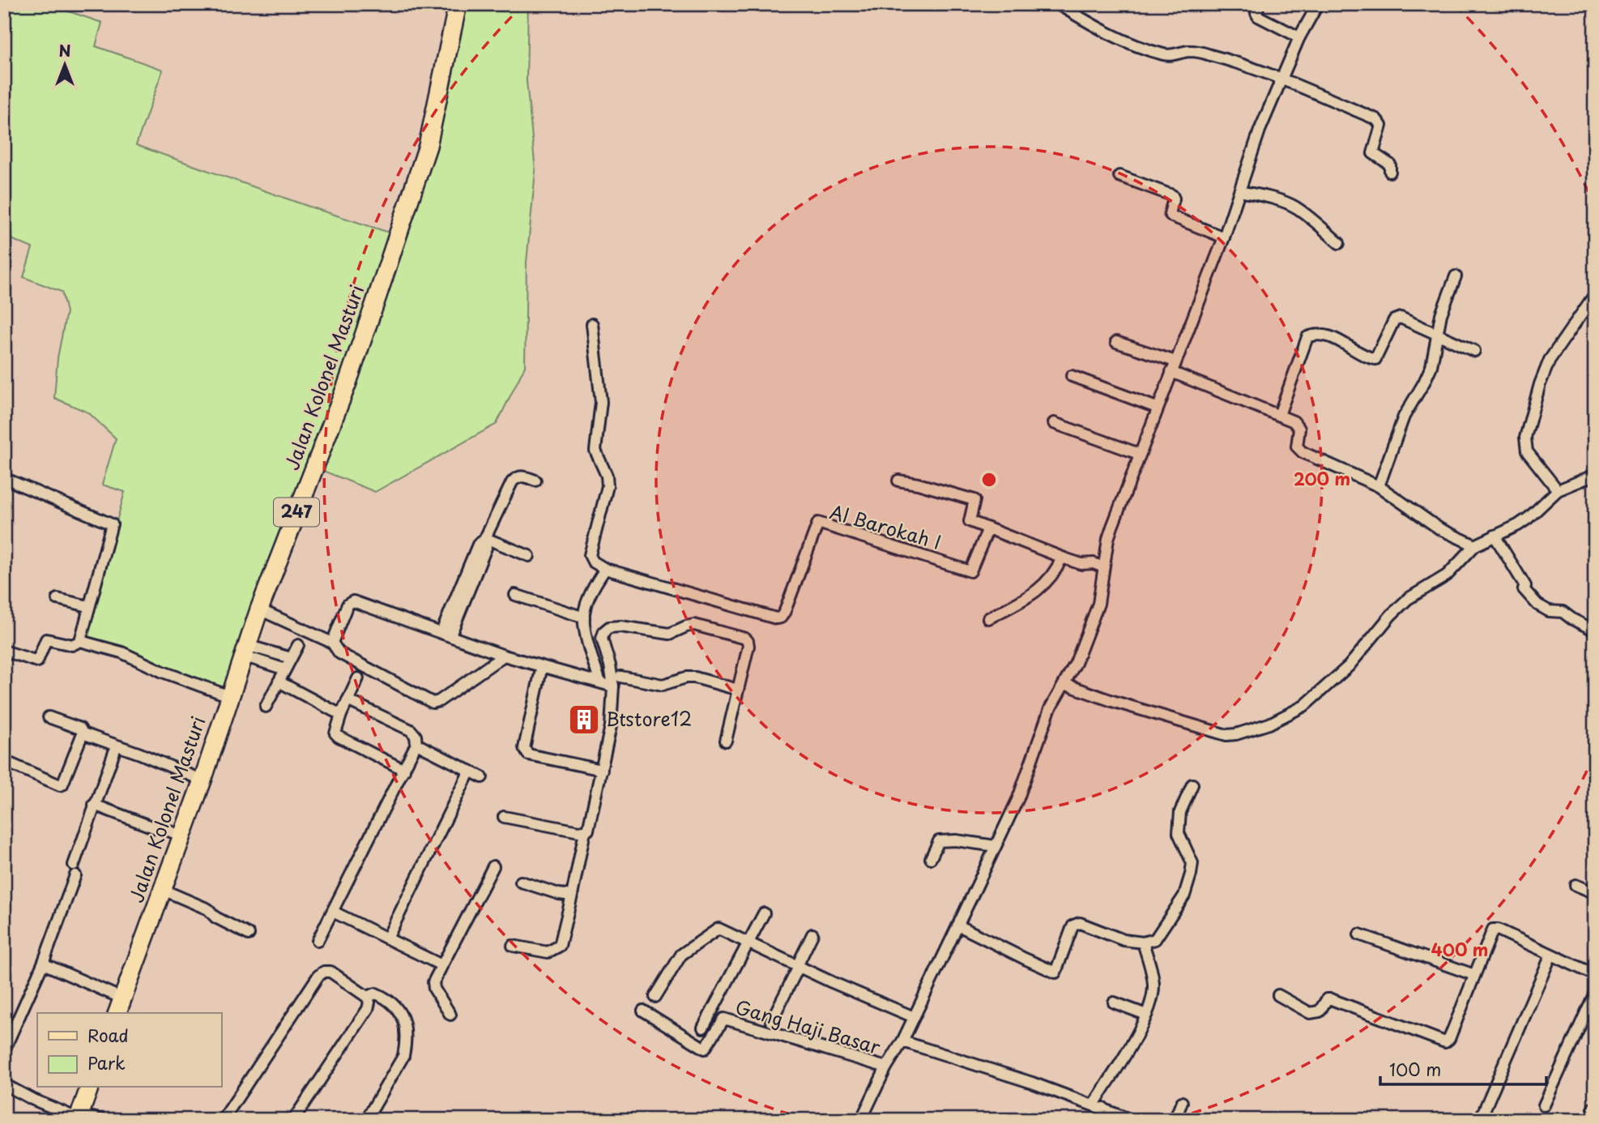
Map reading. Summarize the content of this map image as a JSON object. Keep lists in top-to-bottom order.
{
  "streets": {
    "main road": ["Jalan Kolonel Masturi", "247"],
    "street": ["Al Barokah I", "Gang Haji Basar"]
  },
  "places": {
    "building": ["Btstore12"]
  },
  "legend": ["Road", "Park"],
  "scale_bar": "100 m",
  "north": "top",
  "rings": ["200 m", "400 m"]
}
